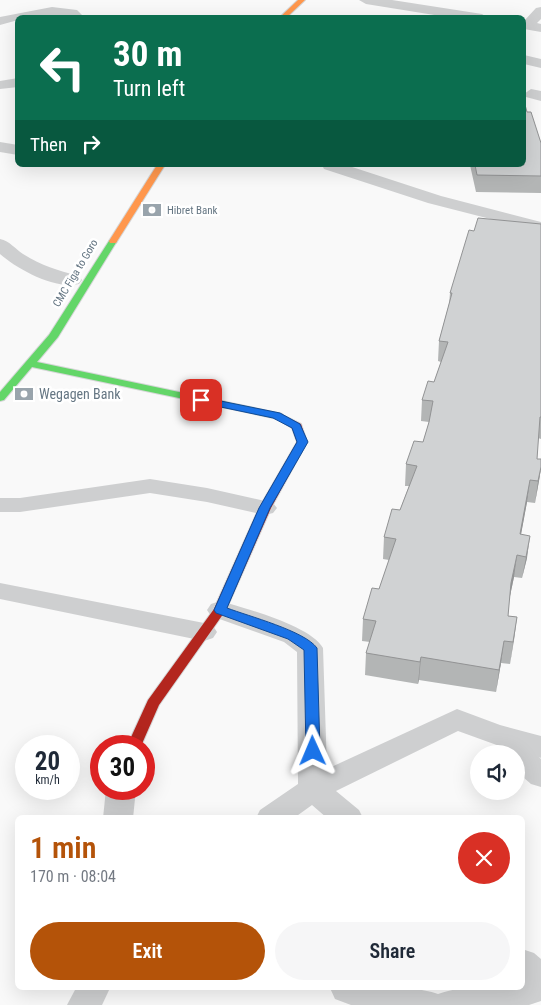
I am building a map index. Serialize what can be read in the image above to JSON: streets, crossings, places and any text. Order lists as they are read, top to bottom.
{
  "places": {
    "bank": ["Hibret Bank", "Wegagen Bank"]
  },
  "page": {
    "turn": ["30 m", "Turn left"],
    "then": "Then",
    "speed": "20 km/h",
    "limit": "30",
    "heading": ["1 min", "170 m · 08:04"],
    "buttons": ["Exit", "Share"]
  }
}
